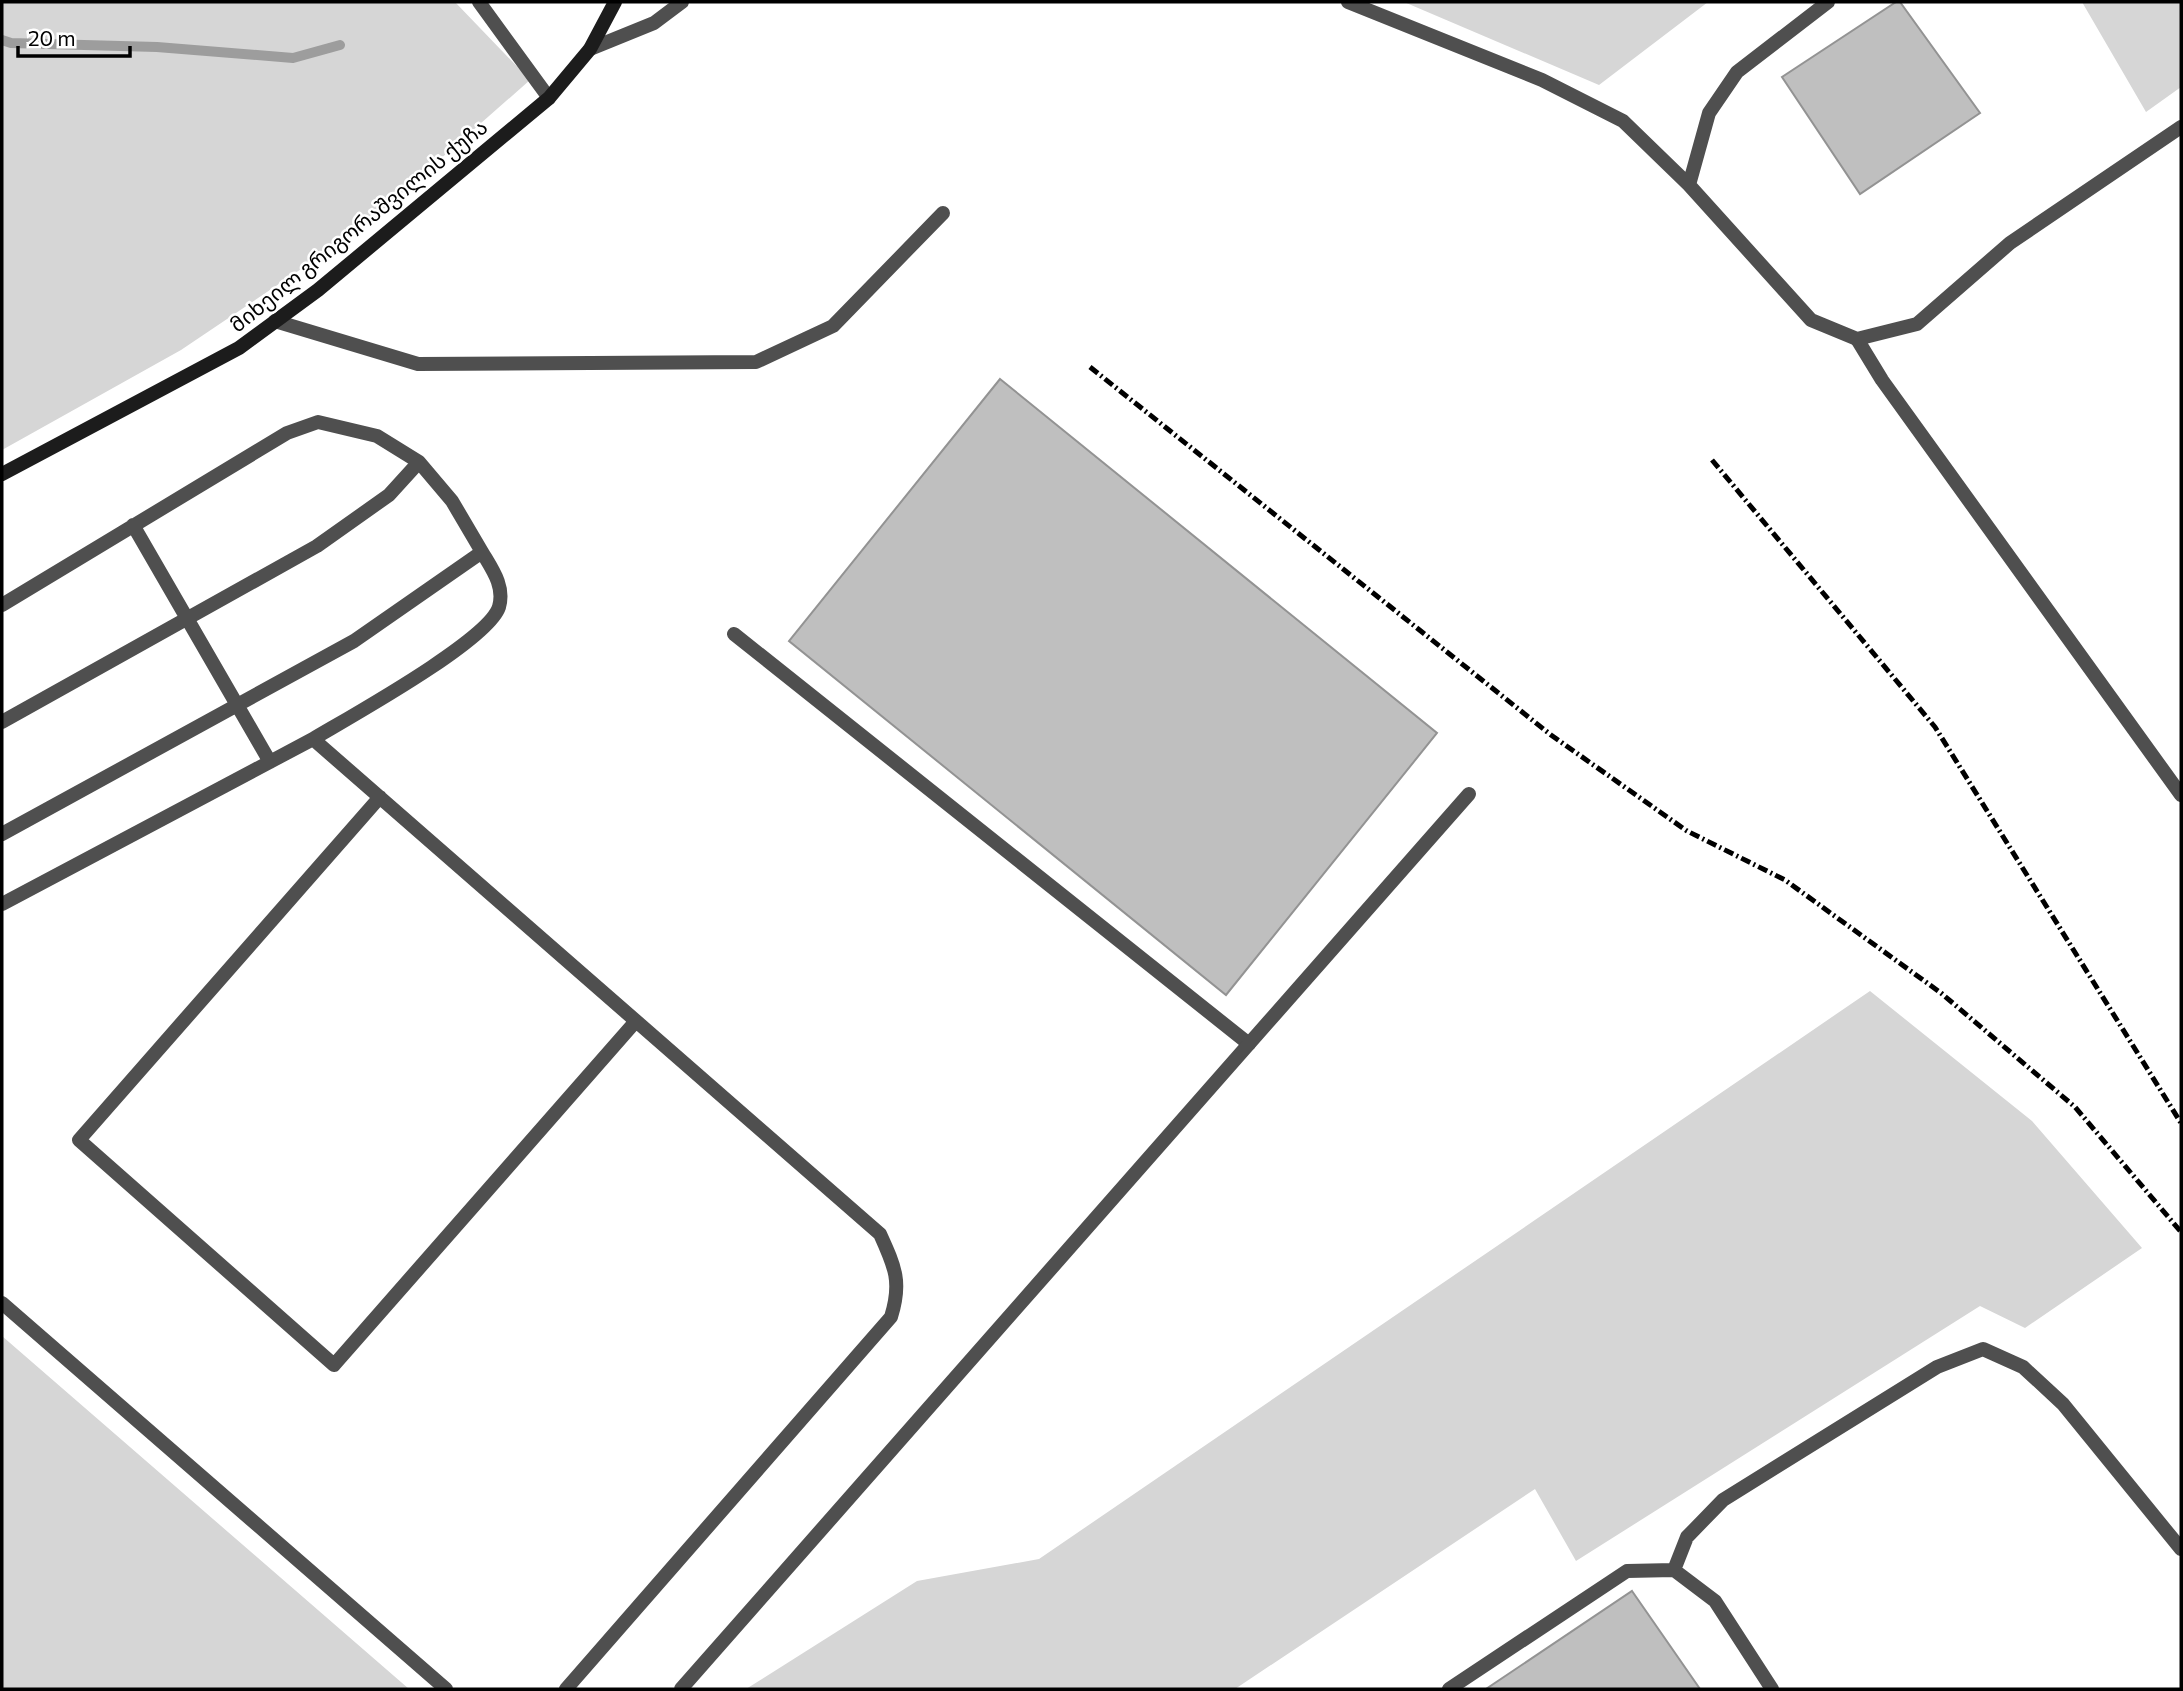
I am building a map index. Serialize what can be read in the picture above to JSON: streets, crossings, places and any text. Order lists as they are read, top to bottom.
{
  "streets": {
    "street": ["მიხეილ გრიგორაშვილის ქუჩა"]
  },
  "scale_bar": "20 m"
}
